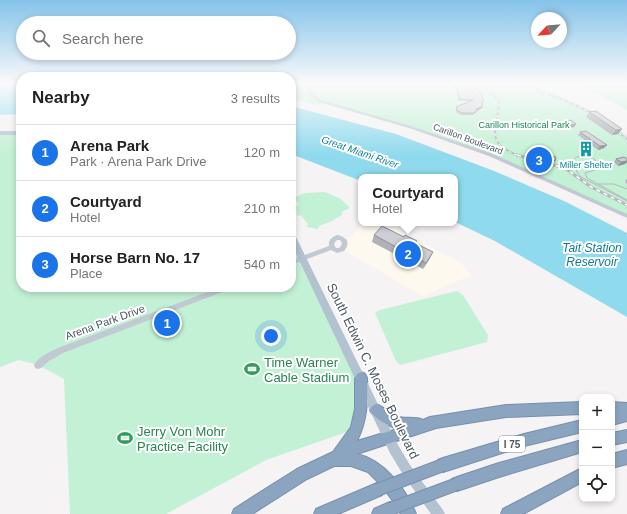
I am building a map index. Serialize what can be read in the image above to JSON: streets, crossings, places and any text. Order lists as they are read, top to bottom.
{
  "streets": {
    "highway": ["I 75"],
    "main road": ["South Edwin C. Moses Boulevard"],
    "street": ["Carillon Boulevard", "Arena Park Drive"]
  },
  "water": ["Great Miami River", "Tait Station Reservoir"],
  "parks": ["Carillon Historical Park"],
  "places": {
    "building": ["Miller Shelter"],
    "sports": ["Time Warner Cable Stadium", "Jerry Von Mohr Practice Facility"]
  },
  "north": "bottom left",
  "page": {
    "search": "Search here",
    "heading": ["Nearby", "3 results"],
    "list": [
      {
        "mark": "1",
        "name": "Arena Park",
        "note": "Park · Arena Park Drive",
        "value": "120 m"
      },
      {
        "mark": "2",
        "name": "Courtyard",
        "note": "Hotel",
        "value": "210 m"
      },
      {
        "mark": "3",
        "name": "Horse Barn No. 17",
        "note": "Place",
        "value": "540 m"
      }
    ],
    "pins": ["3", "2", "1"],
    "popup": ["Courtyard", "Hotel"],
    "map_buttons": ["+", "−"]
  }
}
